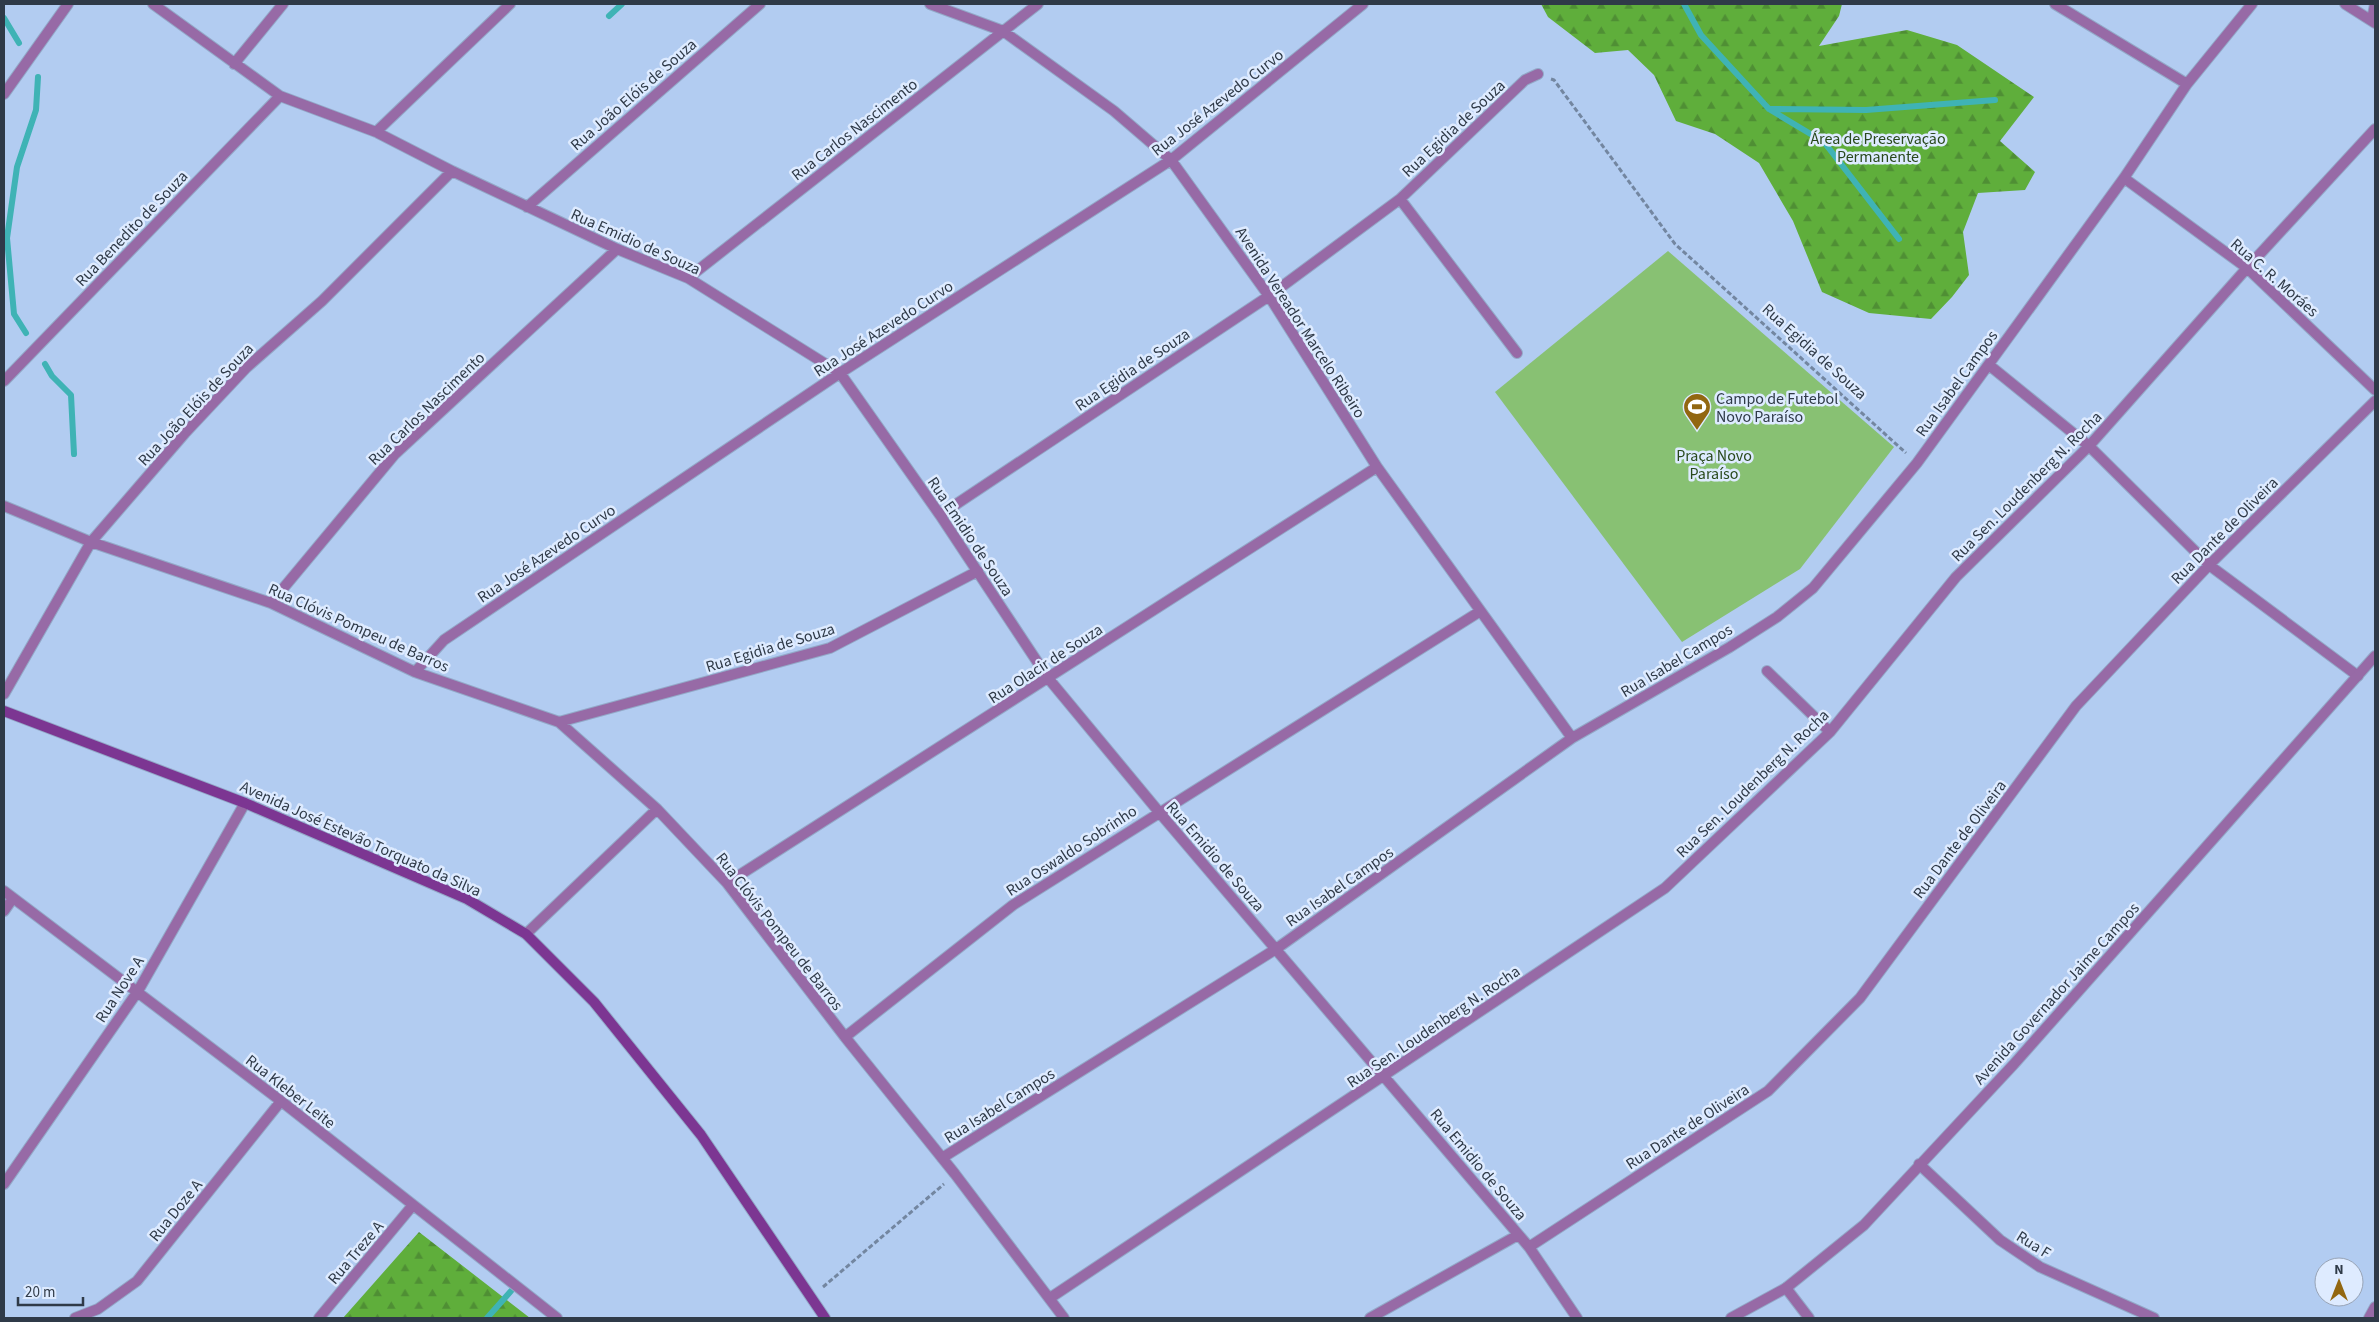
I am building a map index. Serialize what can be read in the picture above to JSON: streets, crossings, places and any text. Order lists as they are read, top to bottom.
{
  "streets": {
    "main road": ["Avenida José Estevão Torquato da Silva"],
    "street": [
      "Rua João Elóis de Souza",
      "Rua José Azevedo Curvo",
      "Rua Egidia de Souza",
      "Rua Carlos Nascimento",
      "Rua Benedito de Souza",
      "Rua Emidio de Souza",
      "Rua C. R. Moráes",
      "Avenida Vereador Marcelo Ribeiro",
      "Rua Isabel Campos",
      "Rua Sen. Loudenberg N. Rocha",
      "Rua Dante de Oliveira",
      "Rua Clóvis Pompeu de Barros",
      "Rua Olacir de Souza",
      "Rua Oswaldo Sobrinho",
      "Rua Nove A",
      "Avenida Governador Jaime Campos",
      "Rua Kleber Leite",
      "Rua Doze A",
      "Rua F",
      "Rua Treze A"
    ]
  },
  "crossings": [
    ["Rua João Elóis de Souza", "Rua Emidio de Souza"],
    ["Rua João Elóis de Souza", "Rua Clóvis Pompeu de Barros"],
    ["Rua José Azevedo Curvo", "Rua Emidio de Souza"],
    ["Rua José Azevedo Curvo", "Avenida Vereador Marcelo Ribeiro"],
    ["Rua José Azevedo Curvo", "Rua Clóvis Pompeu de Barros"],
    ["Rua Egidia de Souza", "Rua Emidio de Souza"],
    ["Rua Egidia de Souza", "Avenida Vereador Marcelo Ribeiro"],
    ["Rua Egidia de Souza", "Rua Isabel Campos"],
    ["Rua Egidia de Souza", "Rua Clóvis Pompeu de Barros"],
    ["Rua Carlos Nascimento", "Rua Emidio de Souza"],
    ["Rua Carlos Nascimento", "Avenida Vereador Marcelo Ribeiro"],
    ["Rua Carlos Nascimento", "Rua Clóvis Pompeu de Barros"],
    ["Rua Benedito de Souza", "Rua Emidio de Souza"],
    ["Rua Emidio de Souza", "Rua Isabel Campos"],
    ["Rua Emidio de Souza", "Rua Sen. Loudenberg N. Rocha"],
    ["Rua Emidio de Souza", "Rua Dante de Oliveira"],
    ["Rua Emidio de Souza", "Rua Olacir de Souza"],
    ["Rua Emidio de Souza", "Rua Oswaldo Sobrinho"],
    ["Rua C. R. Moráes", "Rua Isabel Campos"],
    ["Rua C. R. Moráes", "Rua Sen. Loudenberg N. Rocha"],
    ["Avenida Vereador Marcelo Ribeiro", "Rua Isabel Campos"],
    ["Avenida Vereador Marcelo Ribeiro", "Rua Olacir de Souza"],
    ["Avenida Vereador Marcelo Ribeiro", "Rua Oswaldo Sobrinho"],
    ["Rua Isabel Campos", "Rua Clóvis Pompeu de Barros"],
    ["Rua Sen. Loudenberg N. Rocha", "Rua Clóvis Pompeu de Barros"],
    ["Rua Clóvis Pompeu de Barros", "Rua Olacir de Souza"],
    ["Rua Clóvis Pompeu de Barros", "Rua Oswaldo Sobrinho"],
    ["Avenida José Estevão Torquato da Silva", "Rua Nove A"],
    ["Rua Nove A", "Rua Kleber Leite"],
    ["Avenida Governador Jaime Campos", "Rua F"],
    ["Rua Kleber Leite", "Rua Doze A"],
    ["Rua Kleber Leite", "Rua Treze A"]
  ],
  "parks": ["Área de Preservação Permanente", "Praça Novo Paraíso"],
  "places": {
    "sports": ["Campo de Futebol Novo Paraíso"]
  },
  "scale_bar": "20 m",
  "north": "top"
}
